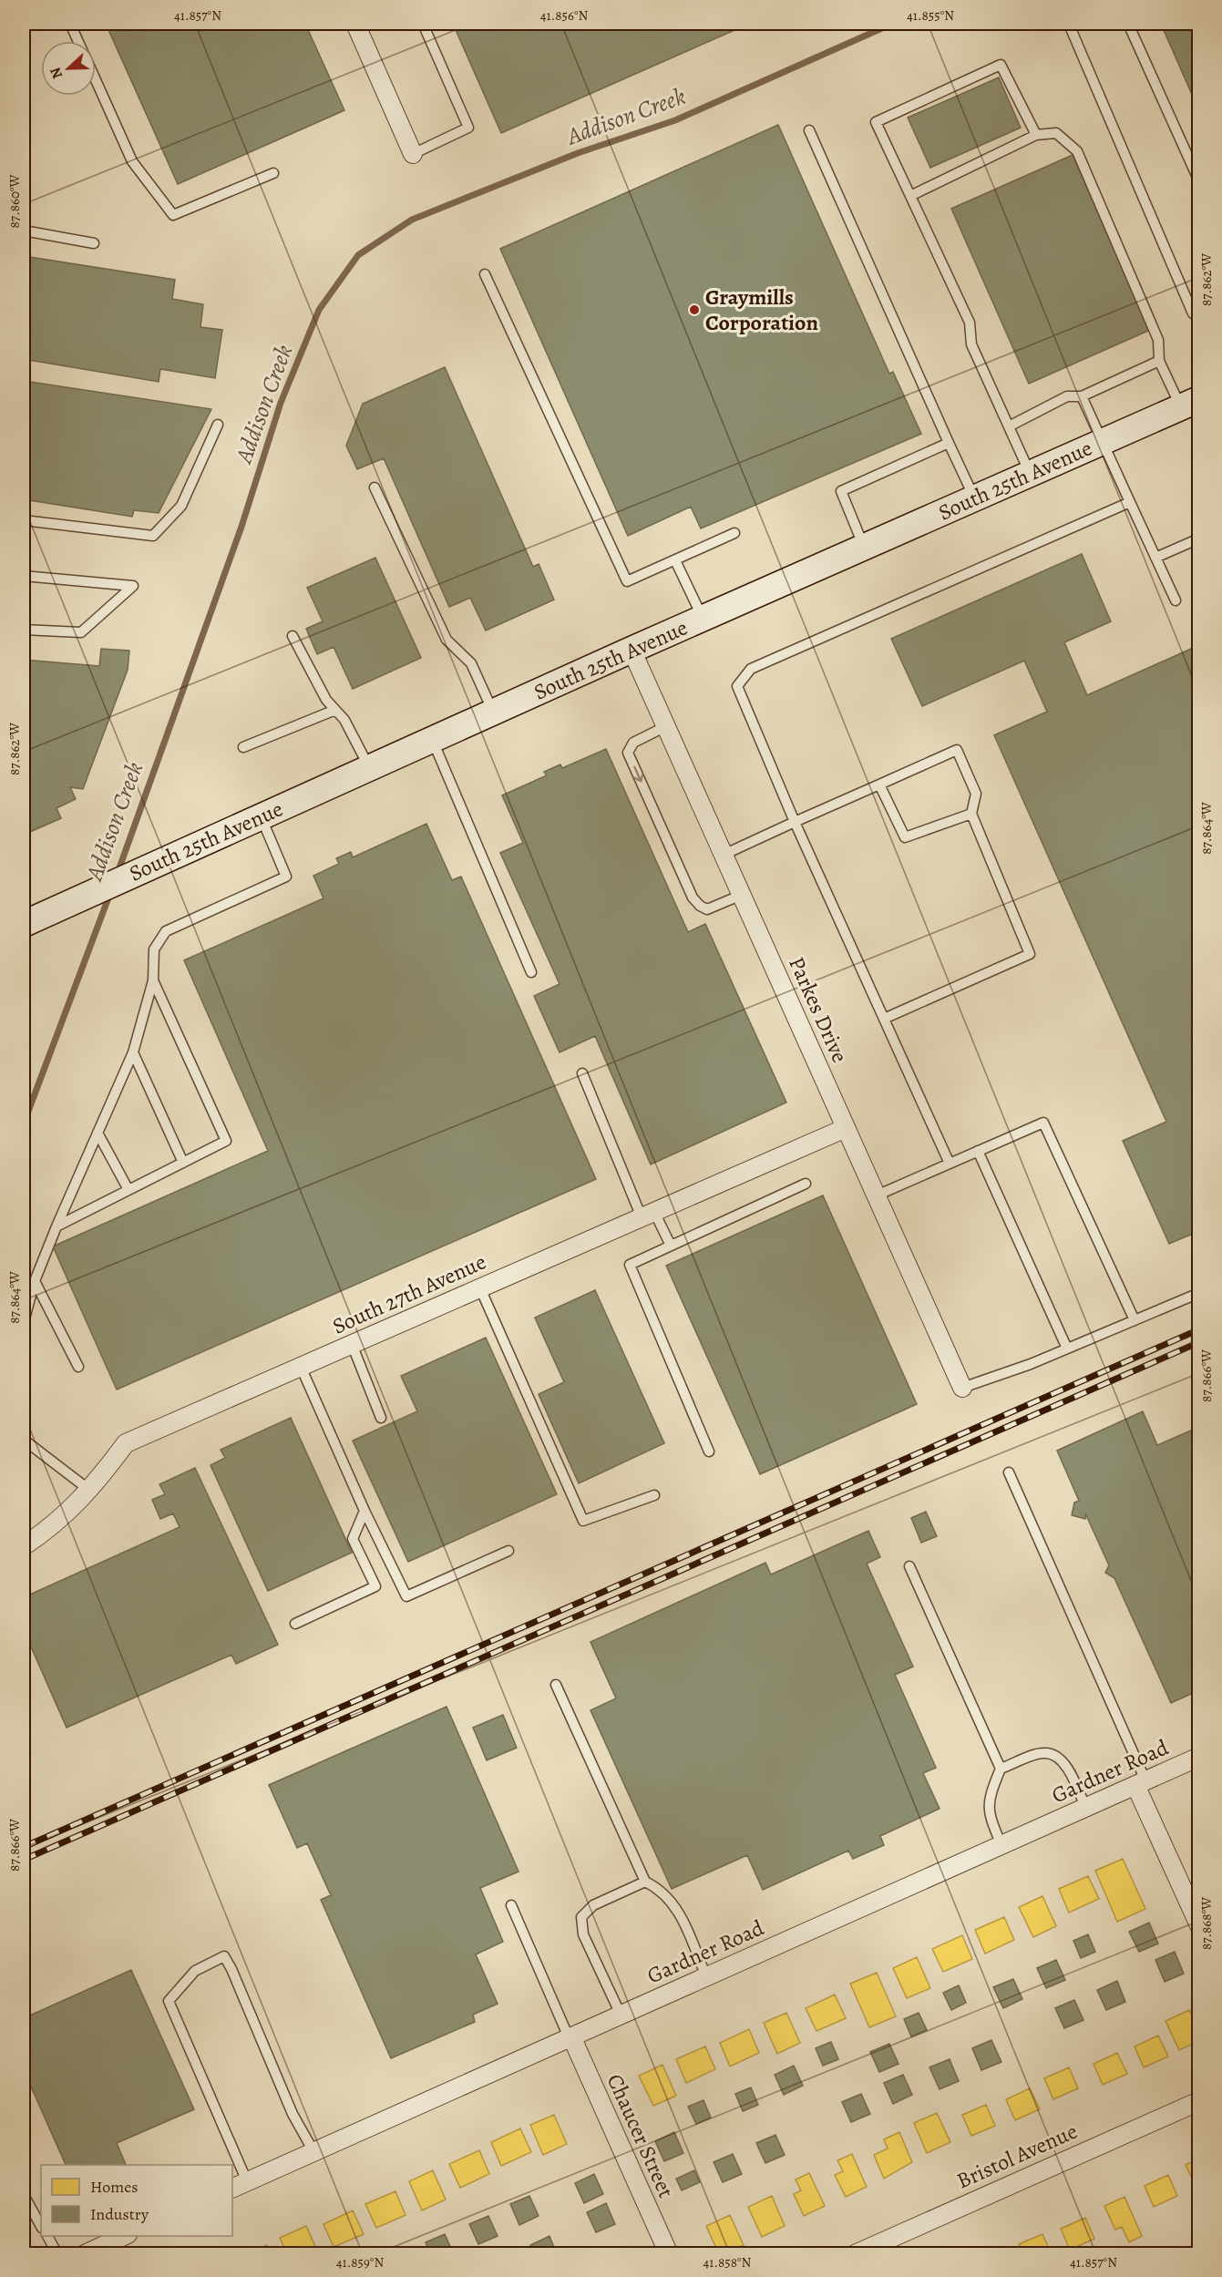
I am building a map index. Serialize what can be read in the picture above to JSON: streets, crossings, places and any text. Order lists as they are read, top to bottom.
{
  "streets": {
    "main road": ["South 25th Avenue"],
    "street": [
      "Parkes Drive",
      "South 27th Avenue",
      "Gardner Road",
      "Chaucer Street",
      "Bristol Avenue"
    ]
  },
  "crossings": [
    ["South 25th Avenue", "Parkes Drive"],
    ["Parkes Drive", "South 27th Avenue"],
    ["Gardner Road", "Chaucer Street"]
  ],
  "water": ["Addison Creek"],
  "places": ["Graymills Corporation"],
  "legend": ["Homes", "Industry"],
  "north": "left",
  "coordinates": [
    "41.857°N",
    "41.856°N",
    "41.855°N",
    "87.860°W",
    "87.862°W",
    "87.864°W",
    "87.866°W",
    "87.868°W",
    "41.859°N",
    "41.858°N"
  ]
}
